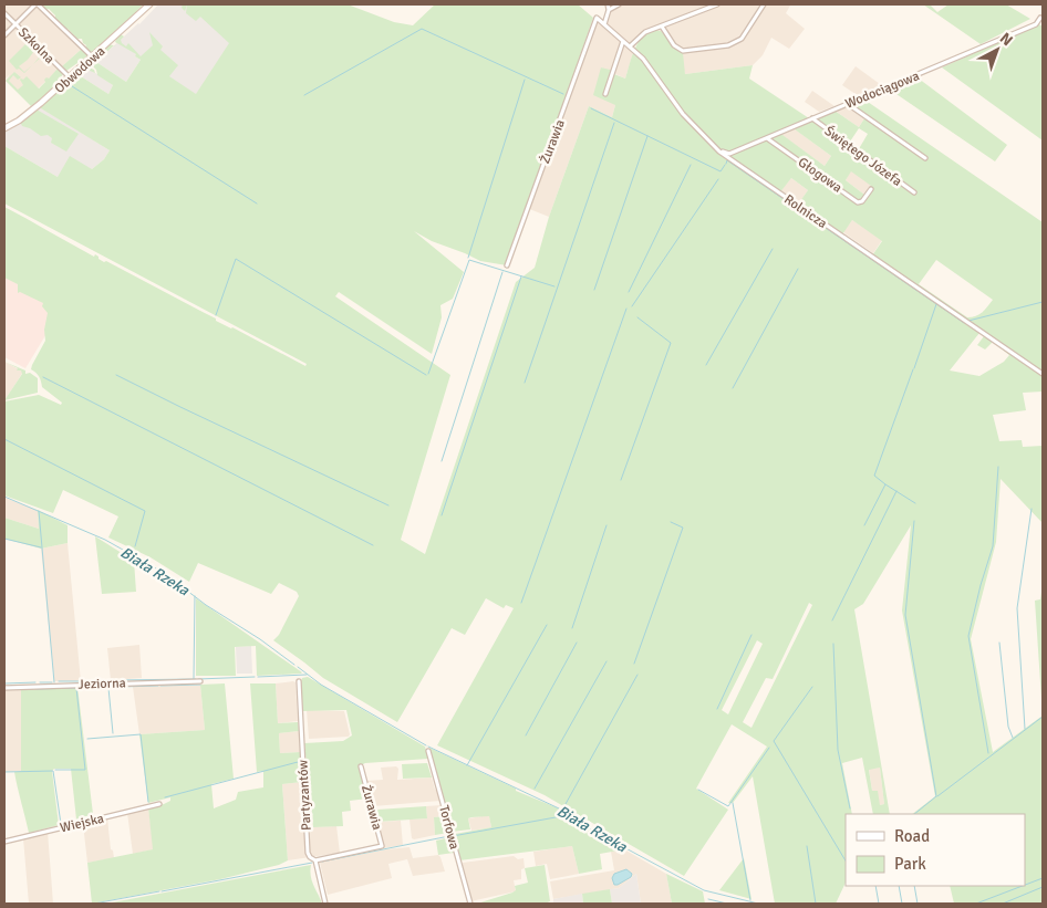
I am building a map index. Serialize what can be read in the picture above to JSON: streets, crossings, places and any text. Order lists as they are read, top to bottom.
{
  "streets": {
    "main road": ["Obwodowa"],
    "street": [
      "Szkolna",
      "Wodociągowa",
      "Żurawia",
      "Świętego Józefa",
      "Głogowa",
      "Rolnicza",
      "Jeziorna",
      "Partyzantów",
      "Wiejska",
      "Torfowa"
    ]
  },
  "crossings": [
    ["Szkolna", "Obwodowa"],
    ["Wodociągowa", "Świętego Józefa"],
    ["Wodociągowa", "Głogowa"],
    ["Wodociągowa", "Rolnicza"],
    ["Żurawia", "Rolnicza"],
    ["Żurawia", "Partyzantów"]
  ],
  "water": ["Biała Rzeka"],
  "legend": ["Road", "Park"],
  "north": "top right"
}
